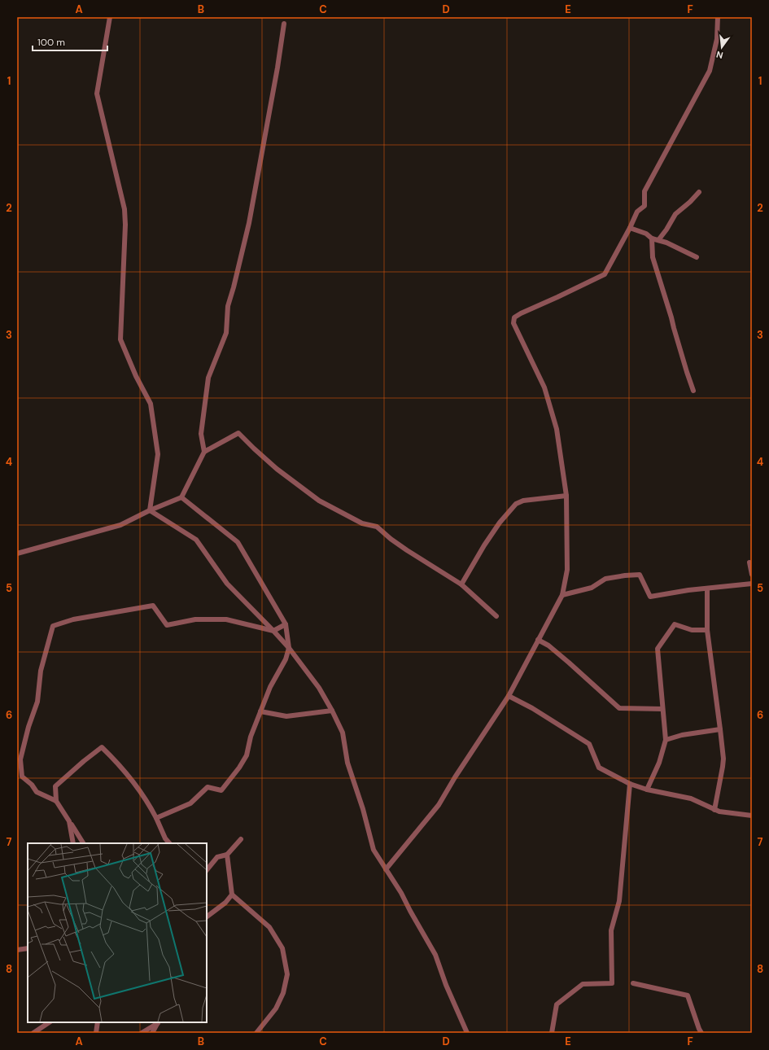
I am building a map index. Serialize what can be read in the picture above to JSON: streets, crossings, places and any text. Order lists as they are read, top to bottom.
{
  "scale_bar": "100 m",
  "north": "bottom",
  "grid": {
    "columns": [
      "A",
      "B",
      "C",
      "D",
      "E",
      "F"
    ],
    "rows": [
      "1",
      "2",
      "3",
      "4",
      "5",
      "6",
      "7",
      "8"
    ]
  }
}
